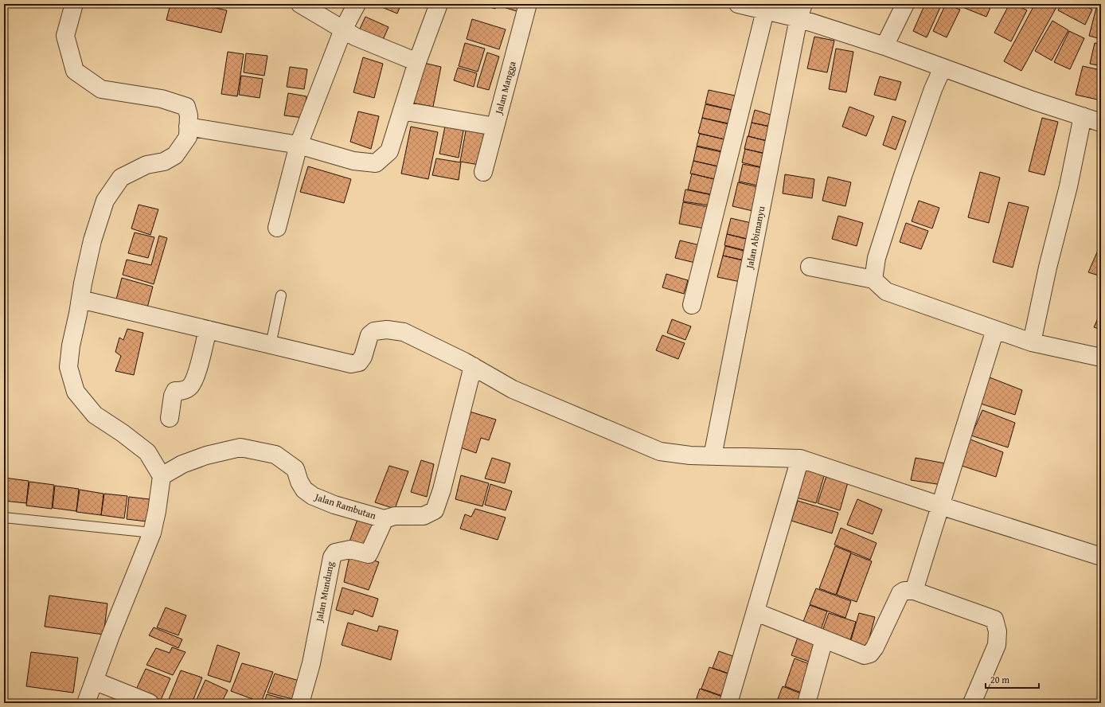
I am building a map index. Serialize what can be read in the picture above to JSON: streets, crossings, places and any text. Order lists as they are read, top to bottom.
{
  "streets": {
    "street": [
      "Jalan Mangga",
      "Jalan Abimanyu",
      "Jalan Rambutan",
      "Jalan Mundung"
    ]
  },
  "crossings": [
    ["Jalan Rambutan", "Jalan Mundung"]
  ],
  "scale_bar": "20 m"
}
